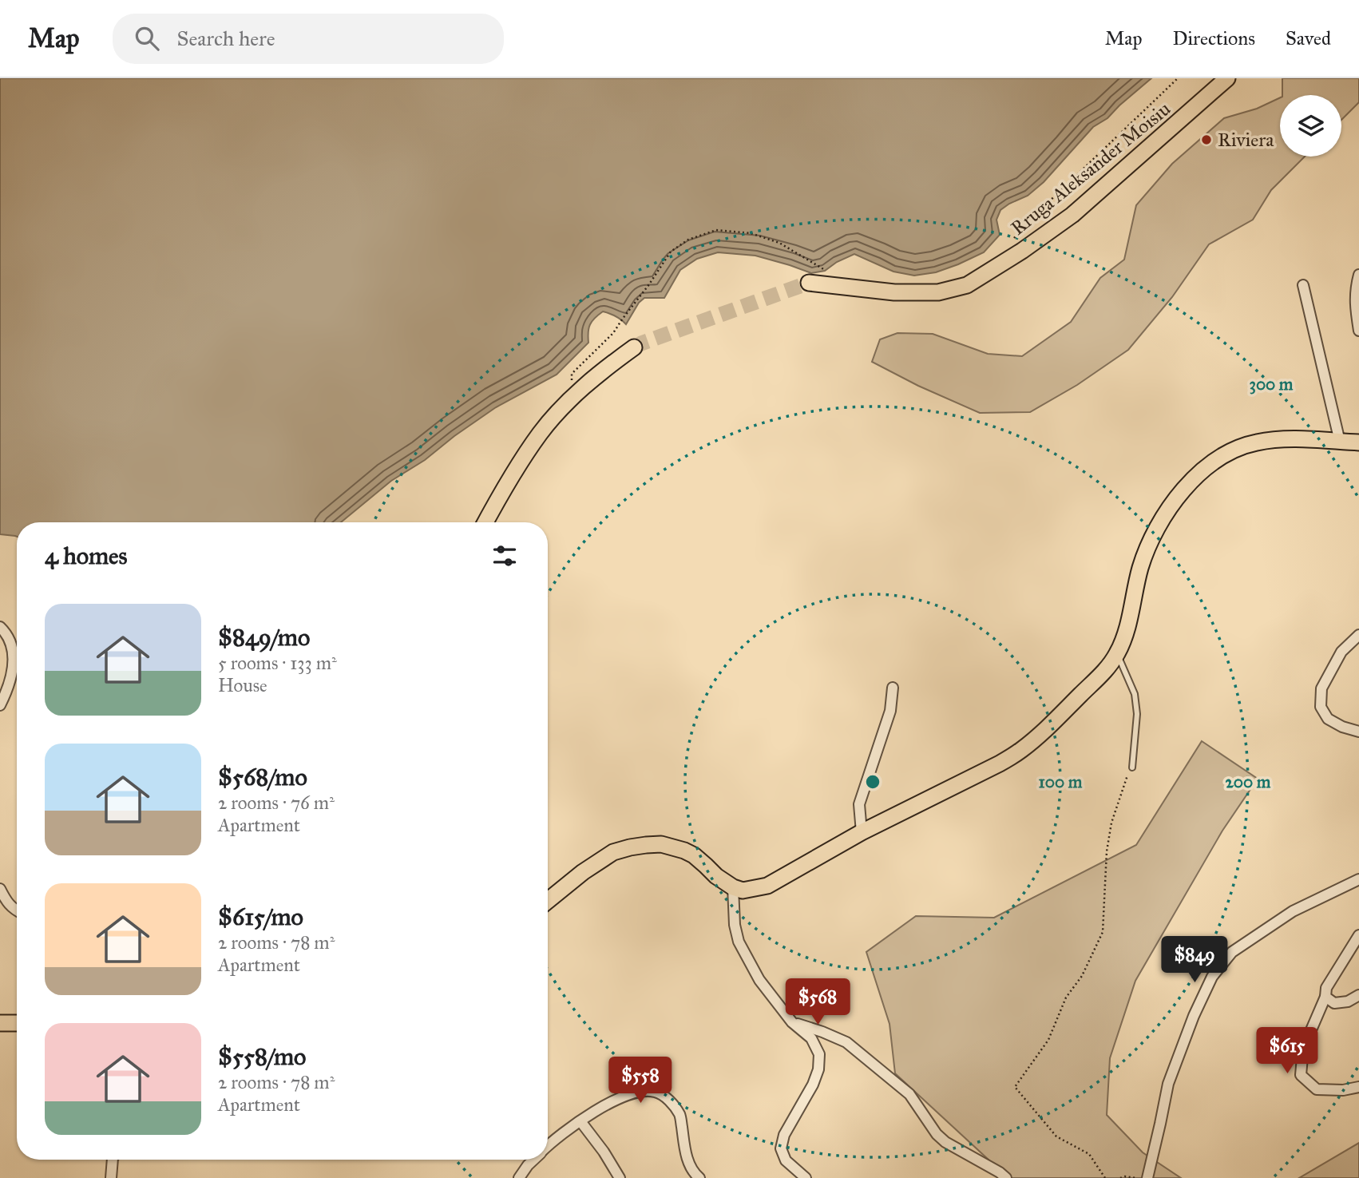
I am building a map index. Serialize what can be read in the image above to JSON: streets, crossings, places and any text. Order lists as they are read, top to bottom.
{
  "streets": {
    "main road": ["Rruga Aleksander Moisiu"]
  },
  "places": ["Riviera"],
  "page": {
    "header": "Map",
    "search": "Search here",
    "nav": ["Map", "Directions", "Saved"],
    "heading": "4 homes",
    "list": [
      {
        "name": "$849/mo",
        "note": "5 rooms · 133 m² · House"
      },
      {
        "name": "$568/mo",
        "note": "2 rooms · 76 m² · Apartment"
      },
      {
        "name": "$615/mo",
        "note": "2 rooms · 78 m² · Apartment"
      },
      {
        "name": "$558/mo",
        "note": "2 rooms · 78 m² · Apartment"
      }
    ],
    "price": [
      "$849",
      "$568",
      "$615",
      "$558"
    ]
  },
  "rings": ["300 m", "100 m", "200 m"]
}
